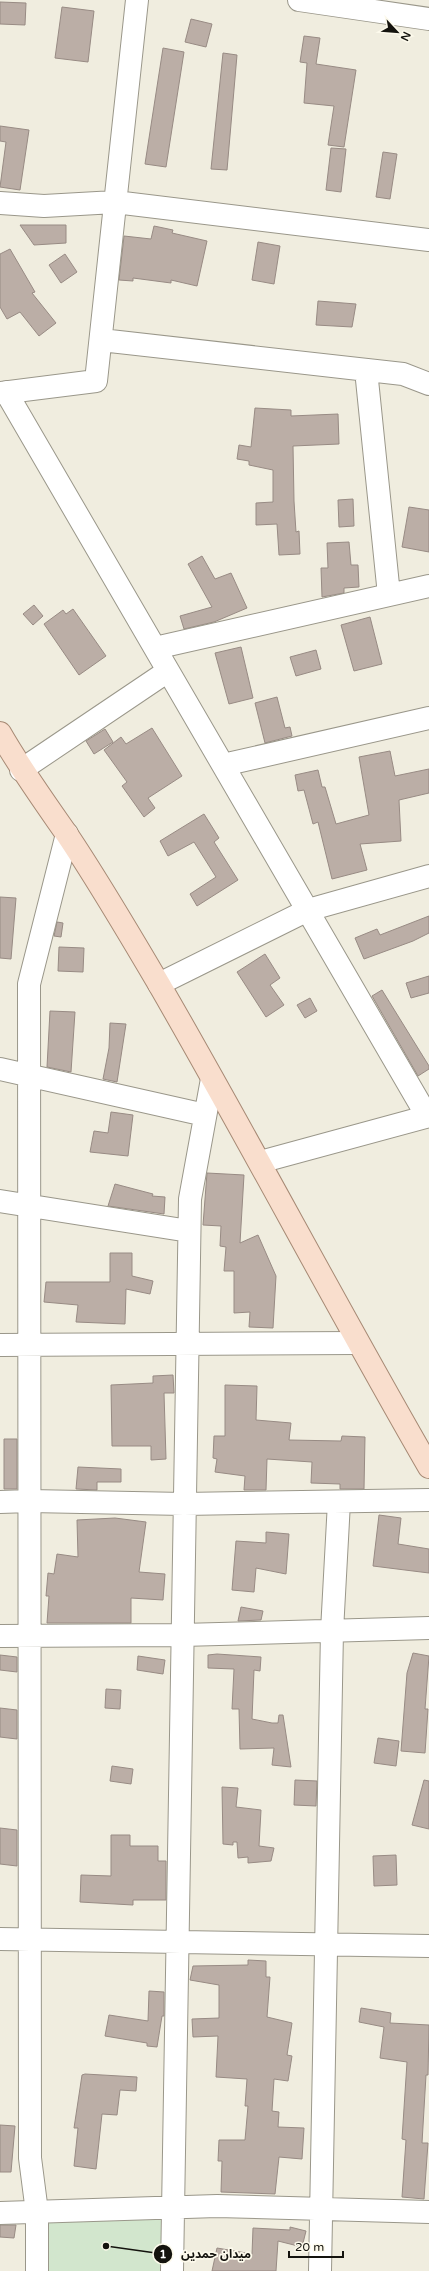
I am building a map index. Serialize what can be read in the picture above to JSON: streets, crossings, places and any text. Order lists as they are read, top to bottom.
{
  "places": ["ميدان حمدين"],
  "scale_bar": "20 m",
  "north": "bottom right"
}
